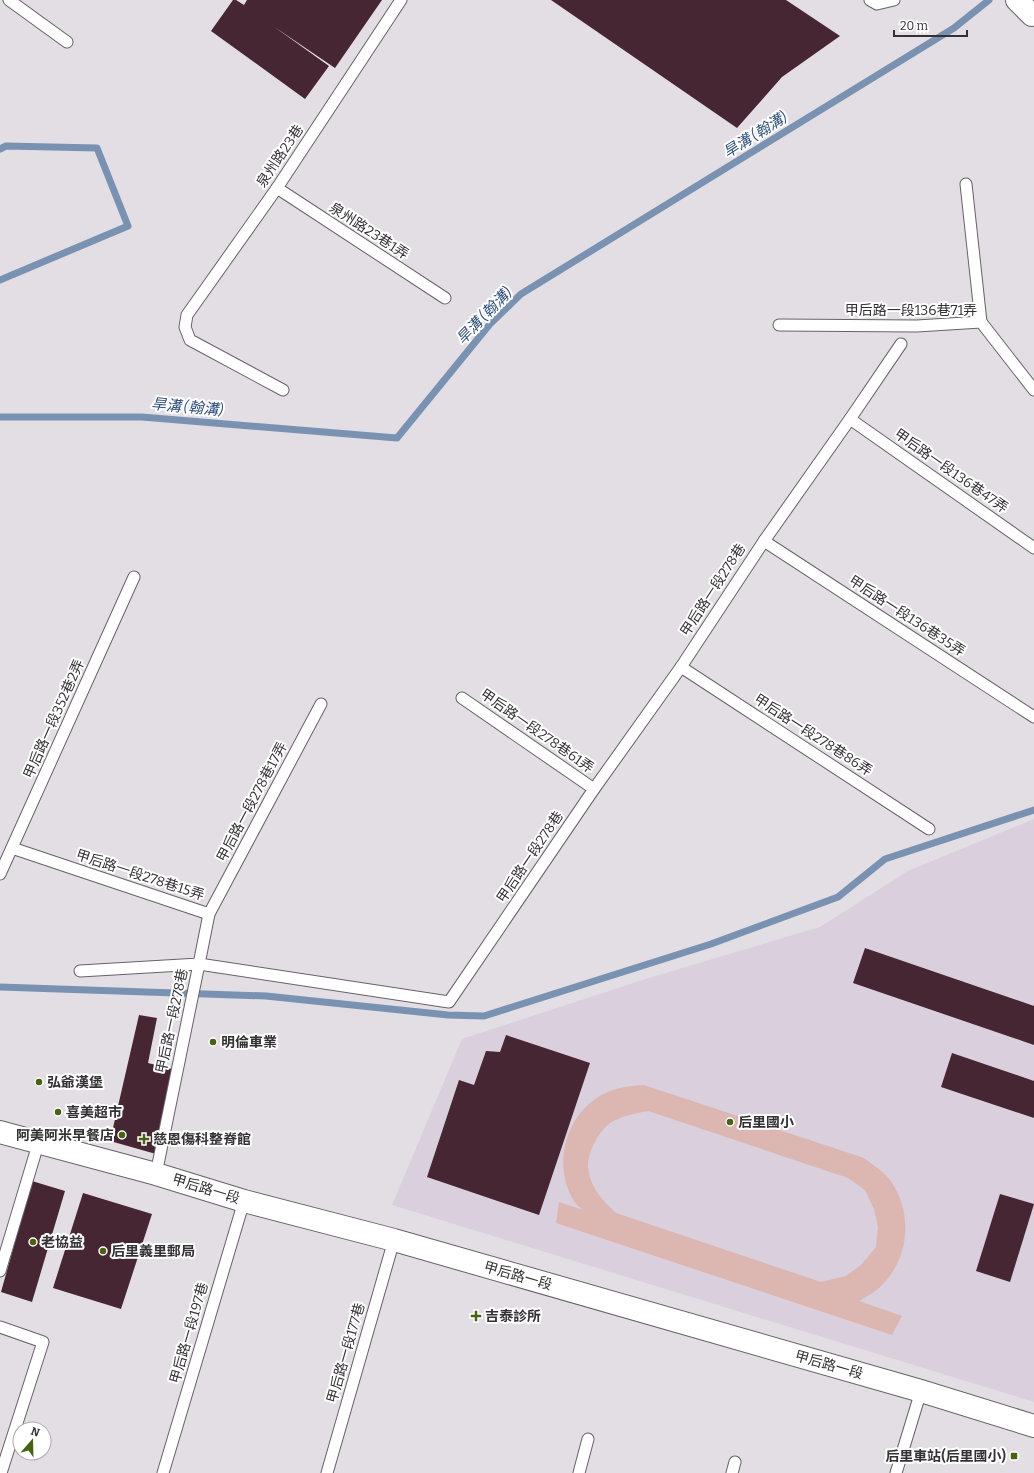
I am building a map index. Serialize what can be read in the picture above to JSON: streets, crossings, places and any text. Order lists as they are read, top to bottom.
{
  "streets": {
    "main road": ["甲后路一段"],
    "lane": [
      "泉州路23巷",
      "泉州路23巷1弄",
      "甲后路一段136巷71弄",
      "甲后路一段136巷47弄",
      "甲后路一段278巷",
      "甲后路一段136巷35弄",
      "甲后路一段352巷2弄",
      "甲后路一段278巷61弄",
      "甲后路一段278巷86弄",
      "甲后路一段278巷17弄",
      "甲后路一段278巷15弄",
      "甲后路一段197巷",
      "甲后路一段177巷"
    ]
  },
  "crossings": [
    ["泉州路23巷", "泉州路23巷1弄"],
    ["甲后路一段136巷47弄", "甲后路一段278巷"],
    ["甲后路一段278巷", "甲后路一段136巷35弄"],
    ["甲后路一段278巷", "甲后路一段278巷61弄"],
    ["甲后路一段278巷", "甲后路一段278巷86弄"],
    ["甲后路一段278巷", "甲后路一段278巷15弄"],
    ["甲后路一段278巷", "甲后路一段"],
    ["甲后路一段352巷2弄", "甲后路一段278巷15弄"],
    ["甲后路一段278巷17弄", "甲后路一段278巷15弄"],
    ["甲后路一段", "甲后路一段197巷"],
    ["甲后路一段", "甲后路一段177巷"]
  ],
  "water": ["旱溝 (翰溝)"],
  "places": {
    "other": [
      "明倫車業",
      "弘爺漢堡",
      "喜美超市",
      "后里國小",
      "阿美阿米早餐店",
      "老協益",
      "后里義里郵局"
    ],
    "health": ["慈恩傷科整脊館", "吉泰診所"],
    "transit": ["后里車站(后里國小)"]
  },
  "scale_bar": "20 m",
  "north": "top"
}
